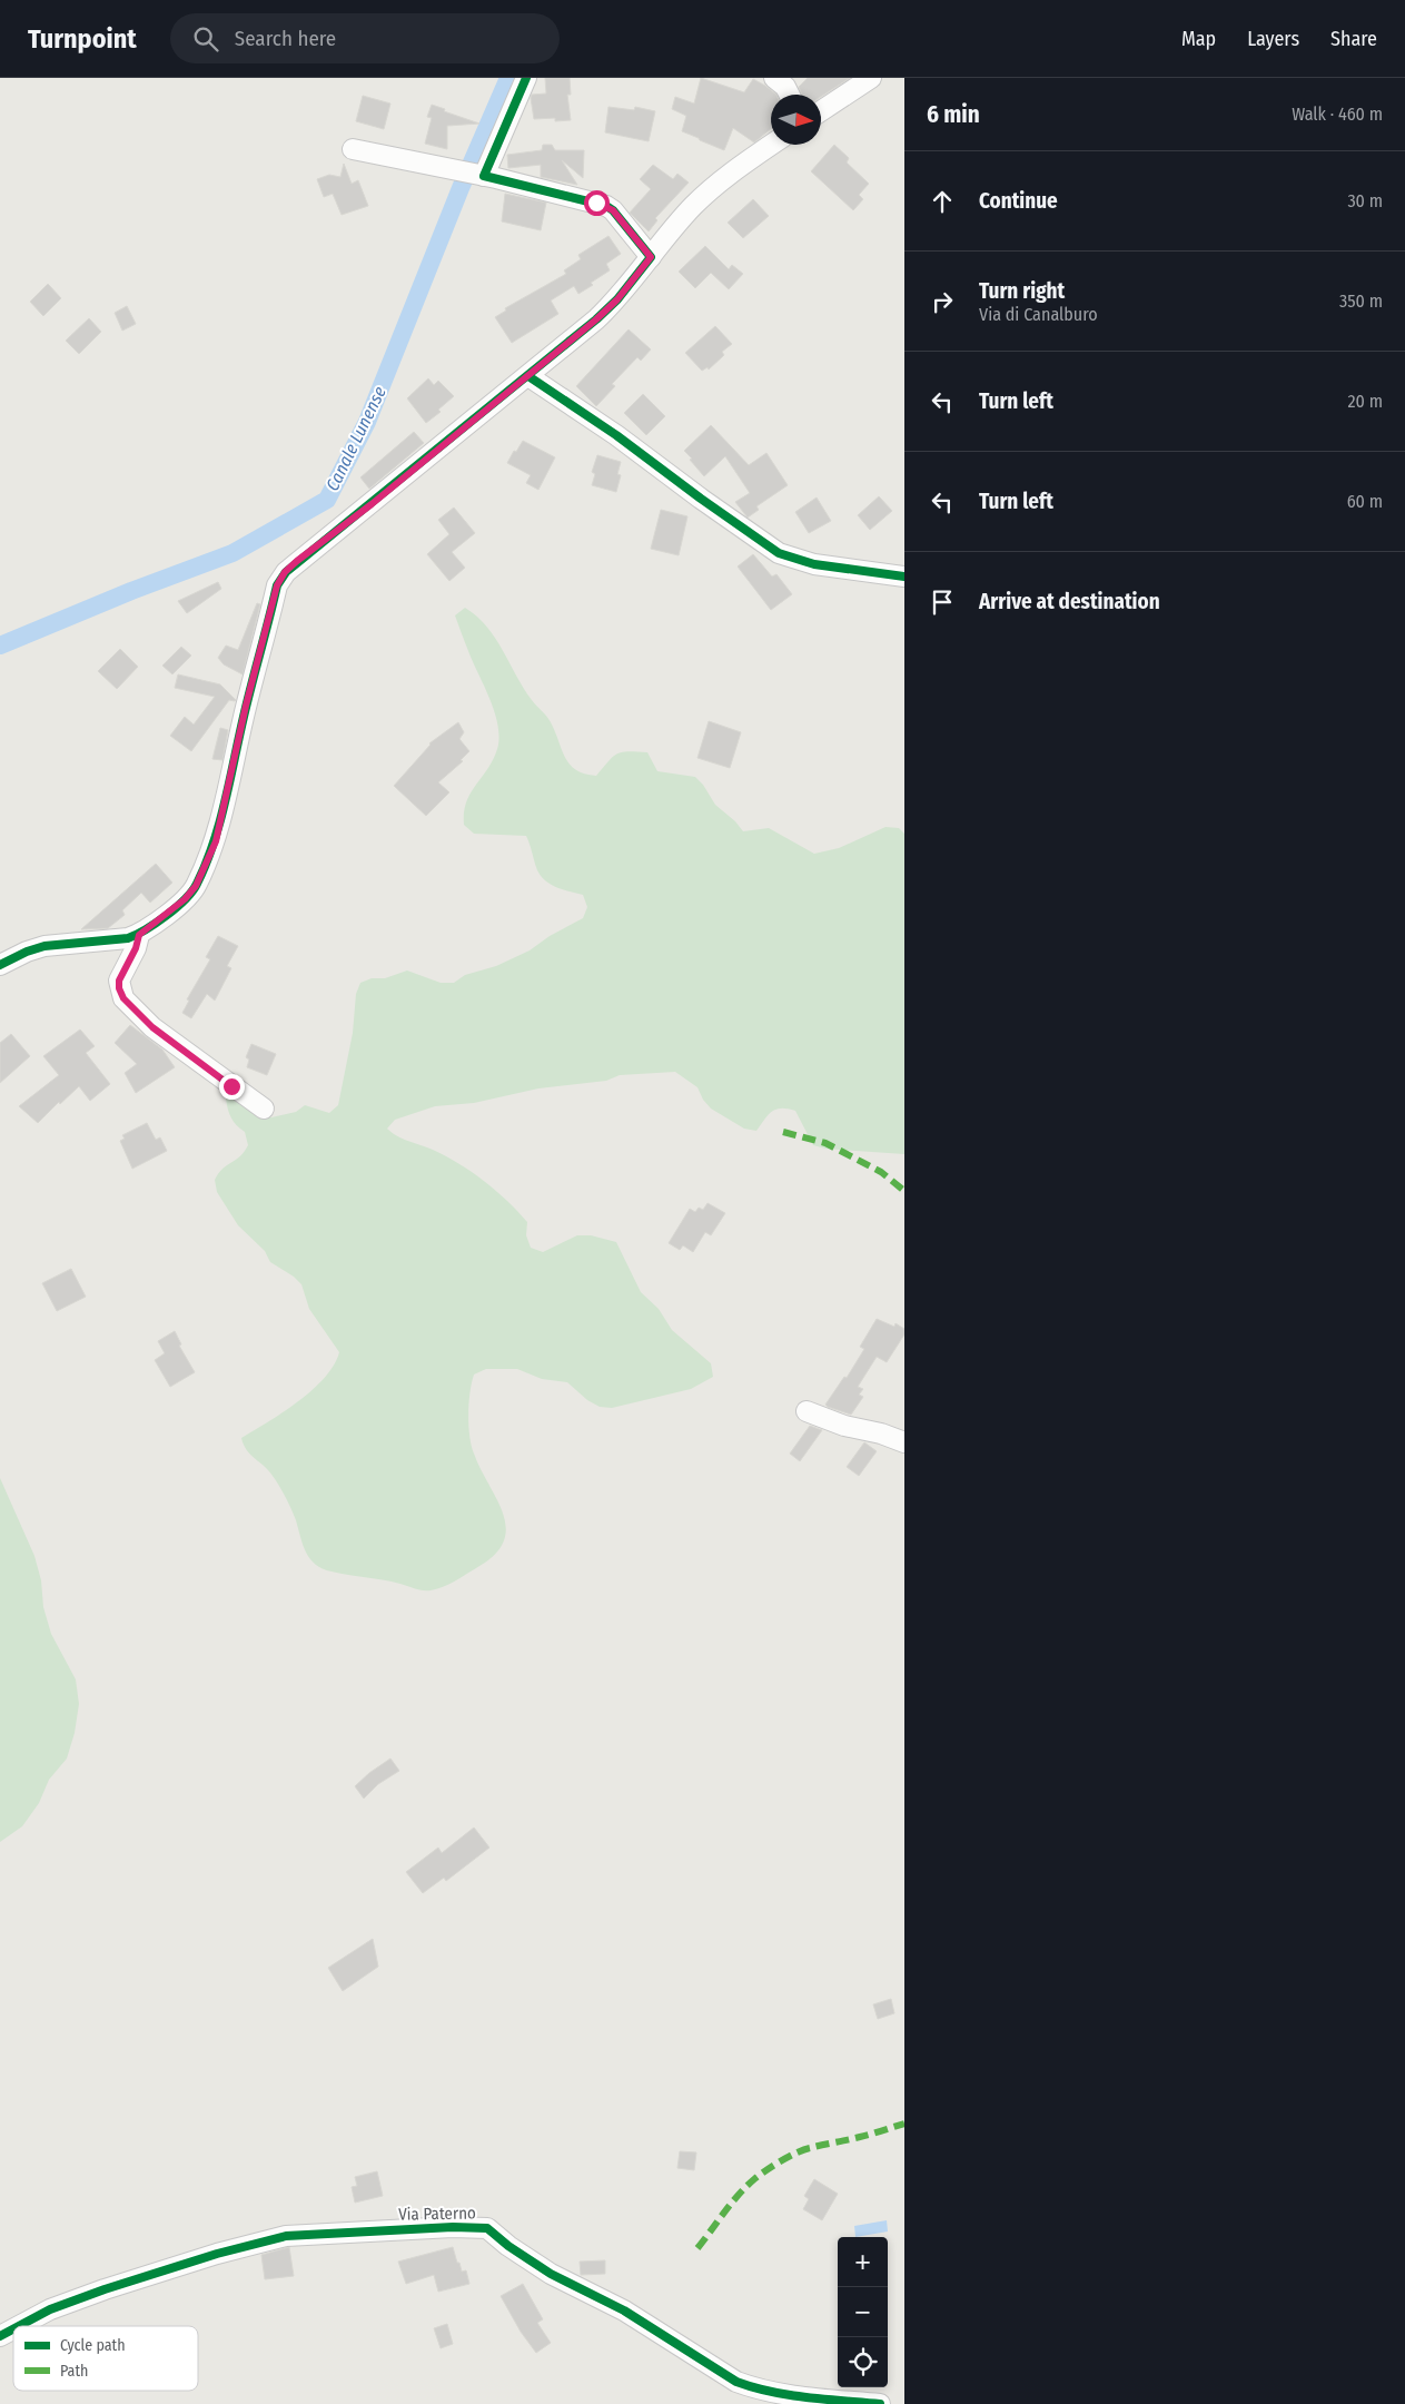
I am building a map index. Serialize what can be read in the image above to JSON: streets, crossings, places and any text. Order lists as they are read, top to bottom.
{
  "streets": {
    "street": ["Via Paterno"]
  },
  "water": ["Canale Lunense"],
  "legend": ["Cycle path", "Path"],
  "north": "right",
  "page": {
    "header": "Turnpoint",
    "search": "Search here",
    "nav": ["Map", "Layers", "Share"],
    "heading": ["6 min", "Walk · 460 m"],
    "list": [
      ["Continue", "30 m"],
      ["Turn right", "Via di Canalburo", "350 m"],
      ["Turn left", "20 m"],
      ["Turn left", "60 m"],
      "Arrive at destination"
    ],
    "map_buttons": ["+", "−"]
  }
}
